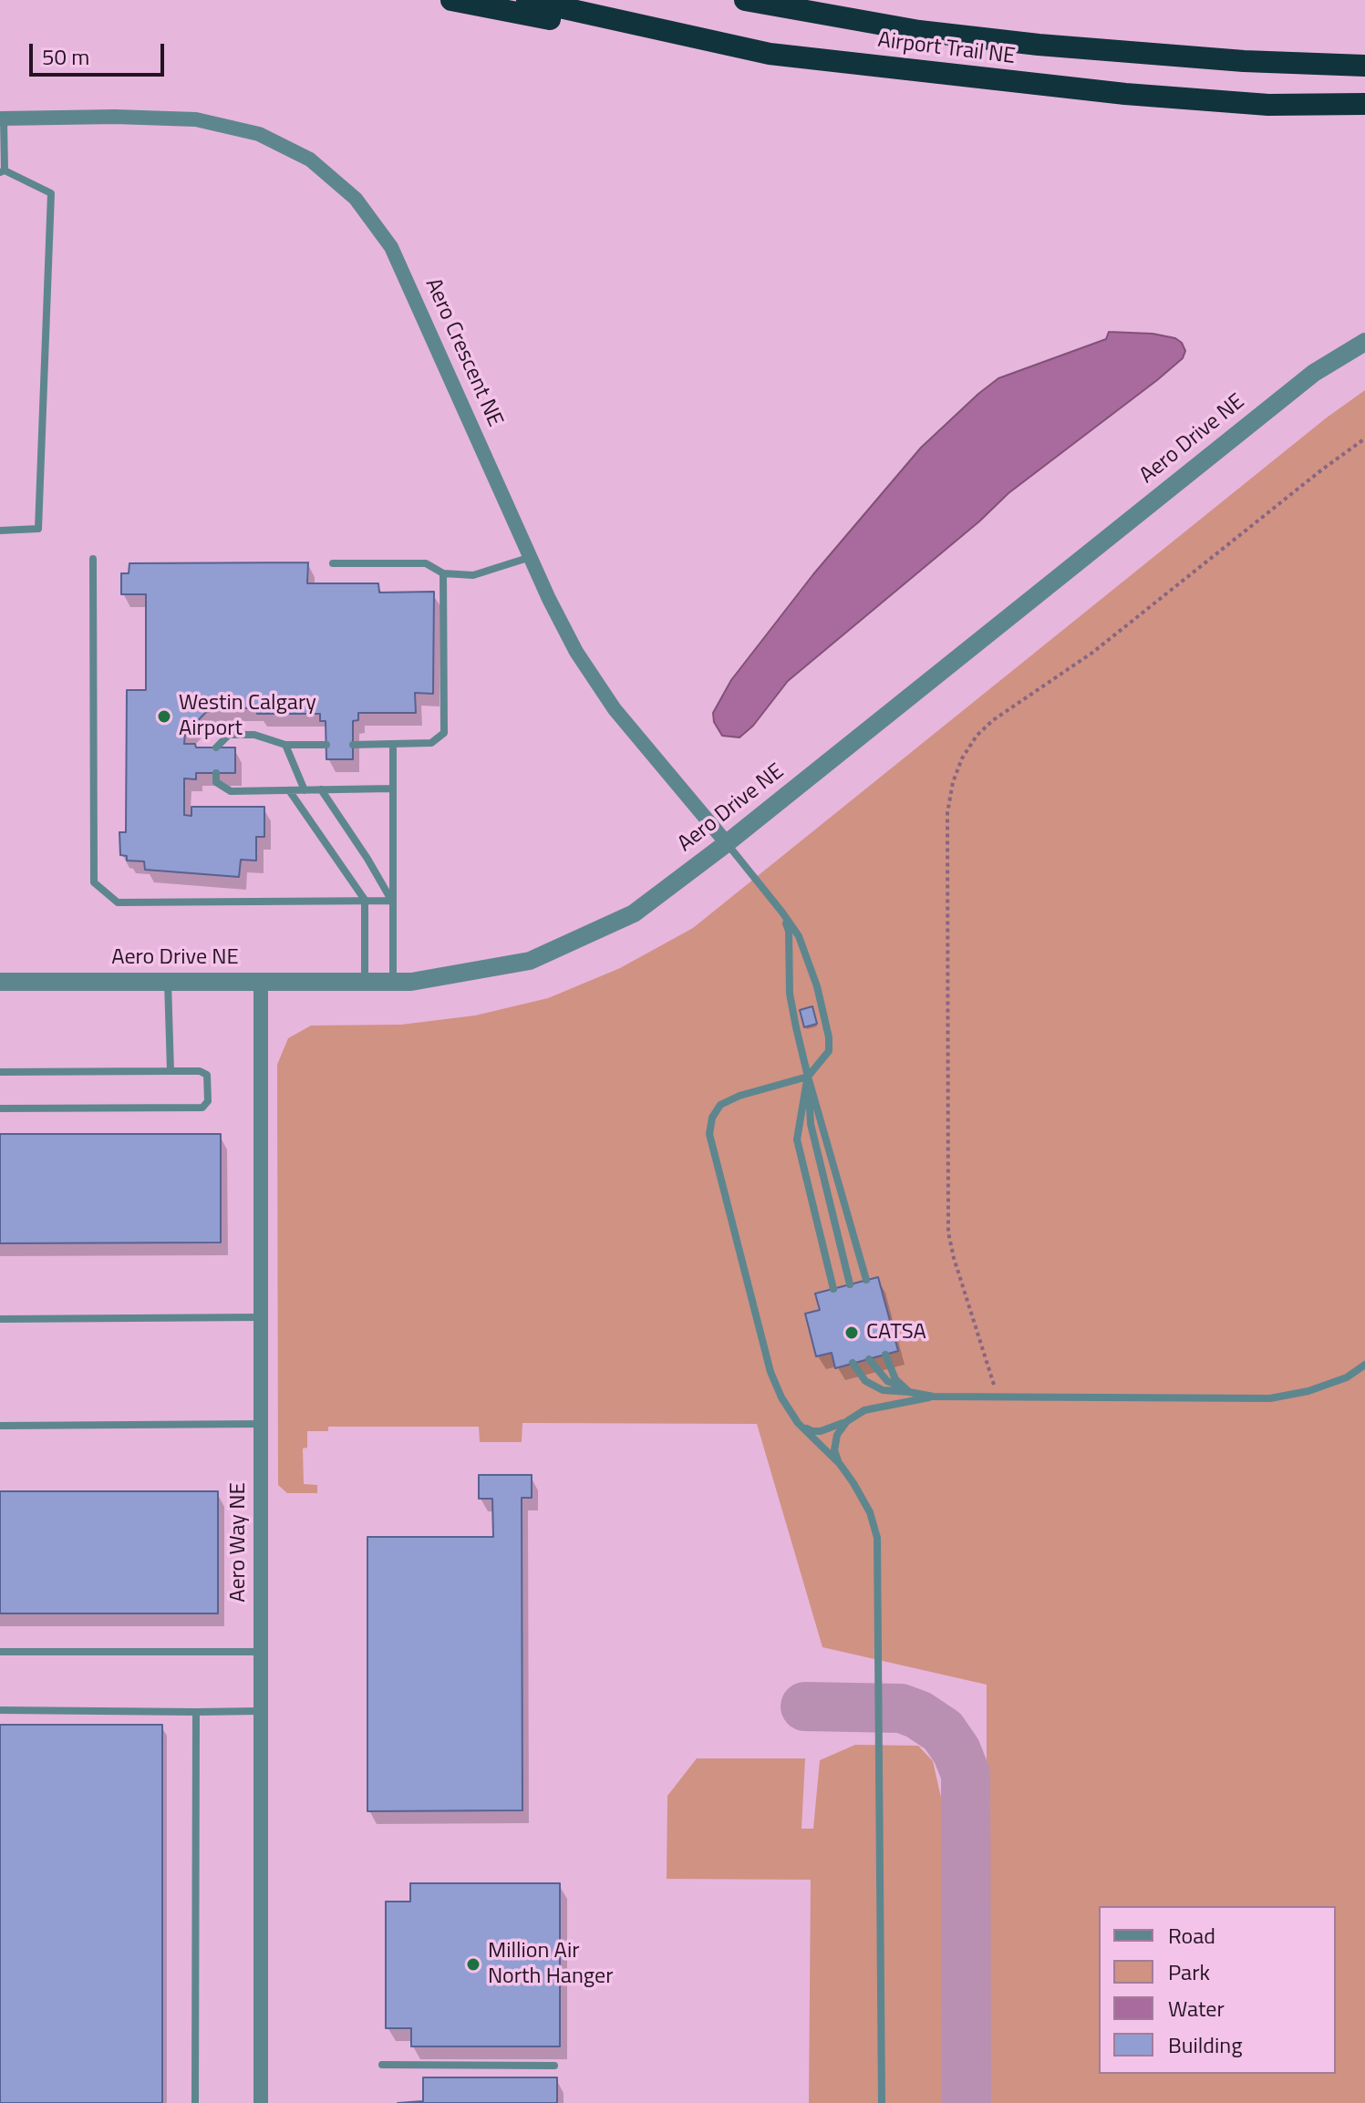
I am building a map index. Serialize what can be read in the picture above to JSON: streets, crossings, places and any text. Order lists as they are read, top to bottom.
{
  "streets": {
    "highway": ["Airport Trail NE"],
    "street": ["Aero Crescent NE", "Aero Drive NE", "Aero Way NE"]
  },
  "crossings": [
    ["Aero Crescent NE", "Aero Drive NE"],
    ["Aero Drive NE", "Aero Way NE"]
  ],
  "places": ["Westin Calgary Airport", "CATSA", "Million Air North Hanger"],
  "legend": [
    "Road",
    "Park",
    "Water",
    "Building"
  ],
  "scale_bar": "50 m"
}
